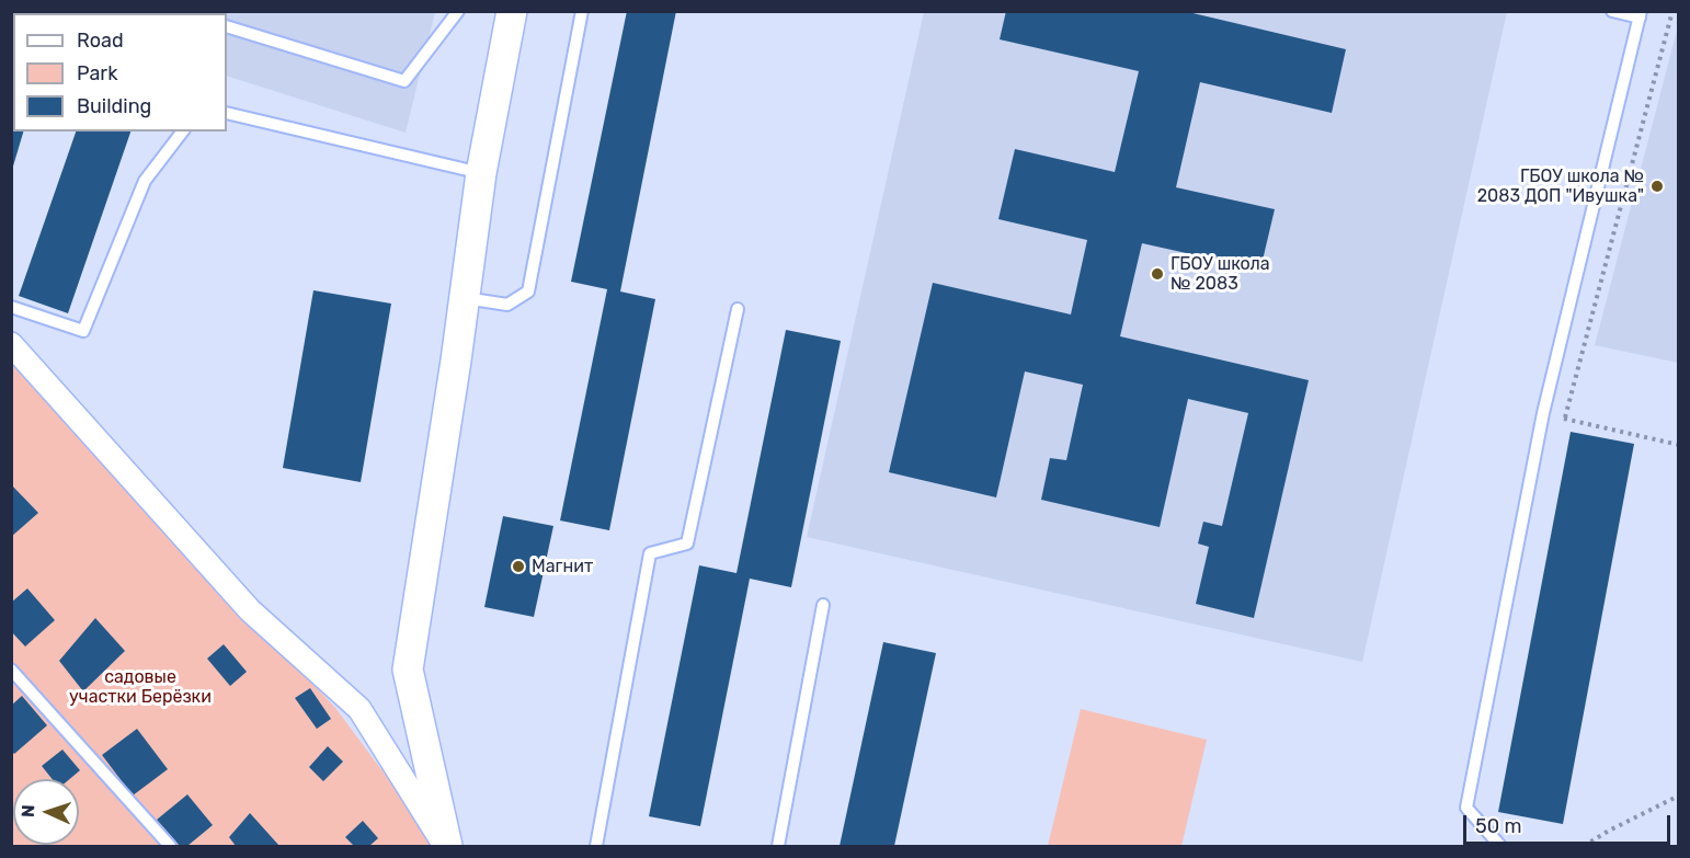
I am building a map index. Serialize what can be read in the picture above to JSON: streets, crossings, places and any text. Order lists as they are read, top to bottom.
{
  "parks": ["садовые участки Берёзки"],
  "places": ["ГБОУ школа № 2083 ДОП \"Ивушка\"", "ГБОУ школа № 2083", "Магнит"],
  "legend": ["Road", "Park", "Building"],
  "scale_bar": "50 m",
  "north": "left"
}
